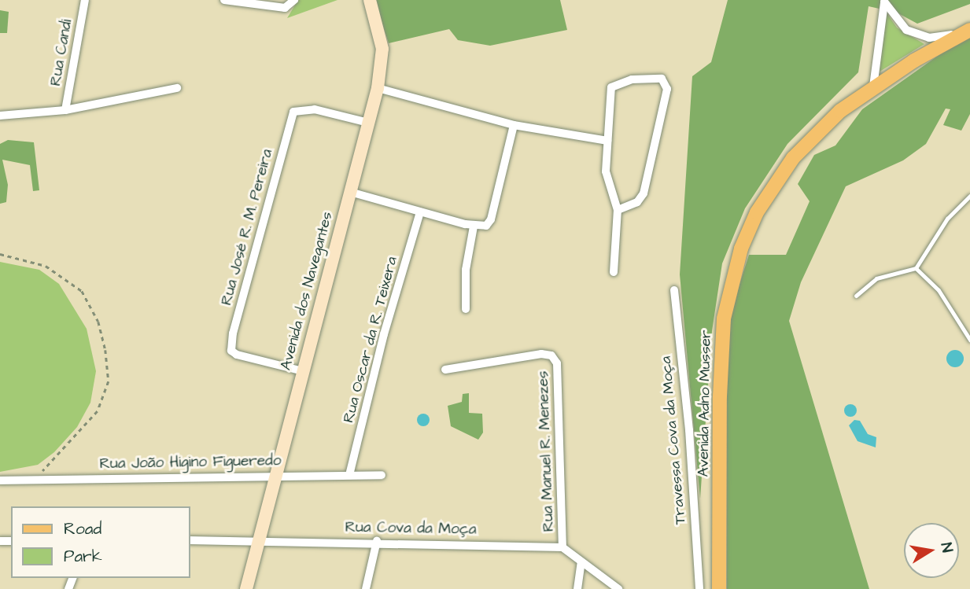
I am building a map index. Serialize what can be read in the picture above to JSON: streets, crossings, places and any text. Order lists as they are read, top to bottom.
{
  "streets": {
    "main road": ["Avenida dos Navegantes", "Avenida Adno Musser"],
    "street": [
      "Rua Candi",
      "Rua José R. M. Pereira",
      "Rua Oscar da R. Teixera",
      "Travessa Cova da Moça",
      "Rua Manuel R. Menezes",
      "Rua João Higino Figueredo",
      "Rua Cova da Moça"
    ]
  },
  "crossings": [
    ["Rua José R. M. Pereira", "Avenida dos Navegantes"],
    ["Avenida dos Navegantes", "Rua João Higino Figueredo"],
    ["Avenida dos Navegantes", "Rua Cova da Moça"],
    ["Rua Oscar da R. Teixera", "Rua João Higino Figueredo"],
    ["Rua Manuel R. Menezes", "Rua Cova da Moça"]
  ],
  "legend": ["Road", "Park"],
  "north": "right"
}
